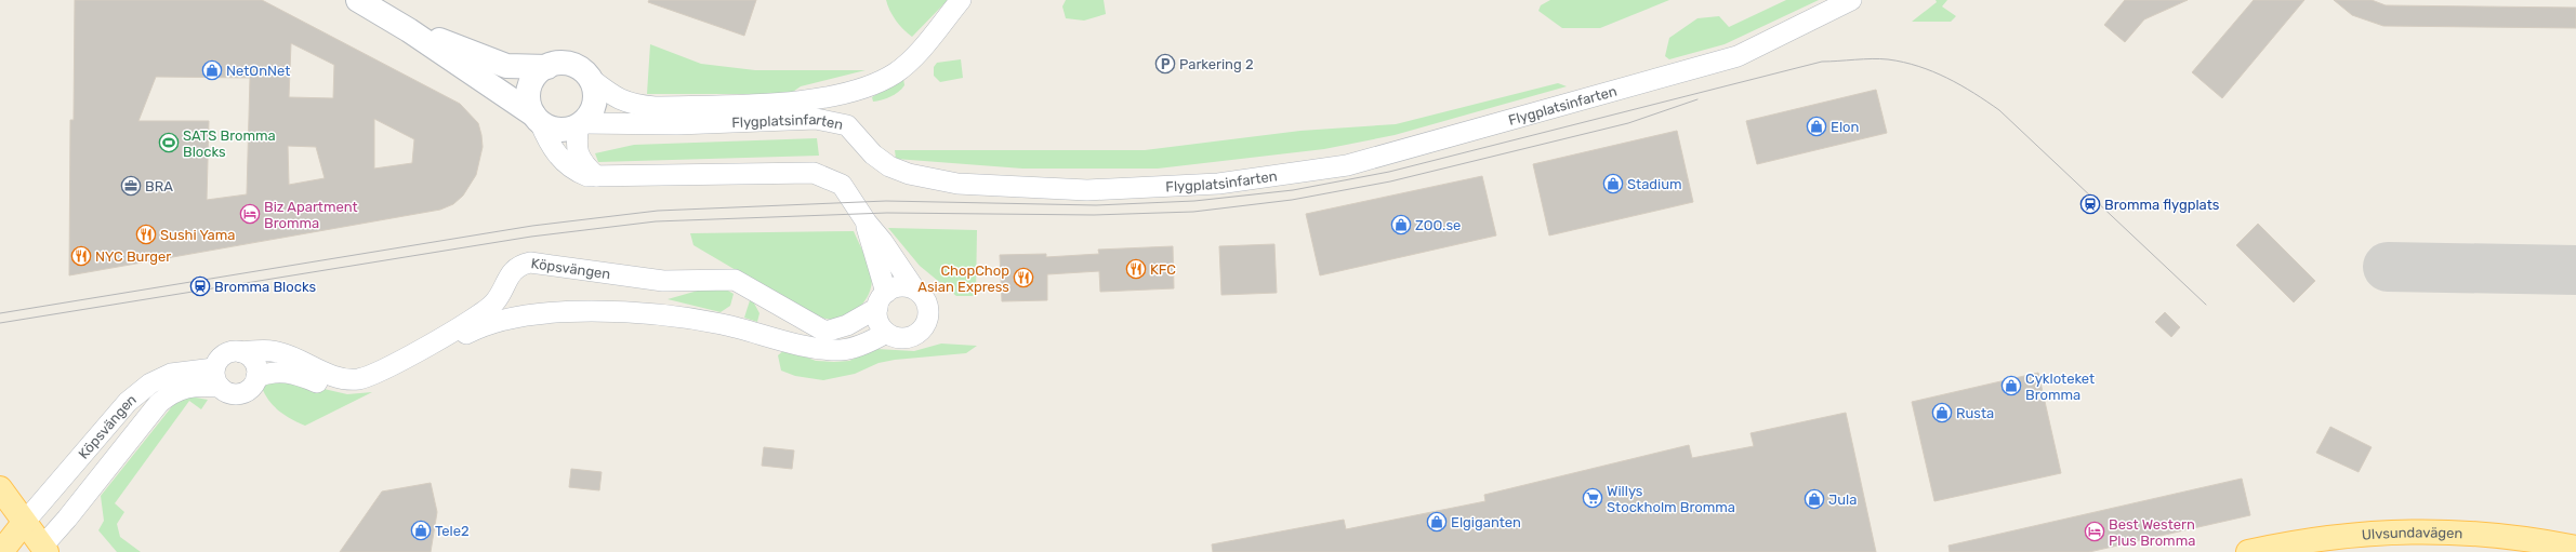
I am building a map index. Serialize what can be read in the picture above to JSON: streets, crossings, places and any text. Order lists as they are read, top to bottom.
{
  "streets": {
    "main road": ["Ulvsundavägen"],
    "street": ["Flygplatsinfarten", "Köpsvängen"]
  },
  "places": {
    "parking": ["Parkering 2"],
    "shop": [
      "NetOnNet",
      "Elon",
      "Stadium",
      "ZOO.se",
      "Cykloteket Bromma",
      "Rusta",
      "Jula",
      "Elgiganten",
      "Tele2"
    ],
    "sports": ["SATS Bromma Blocks"],
    "office": ["BRA"],
    "station": ["Bromma flygplats", "Bromma Blocks"],
    "hotel": ["Biz Apartment Bromma", "Best Western Plus Bromma"],
    "restaurant": [
      "Sushi Yama",
      "NYC Burger",
      "KFC",
      "ChopChop Asian Express"
    ],
    "supermarket": ["Willys Stockholm Bromma"]
  }
}
